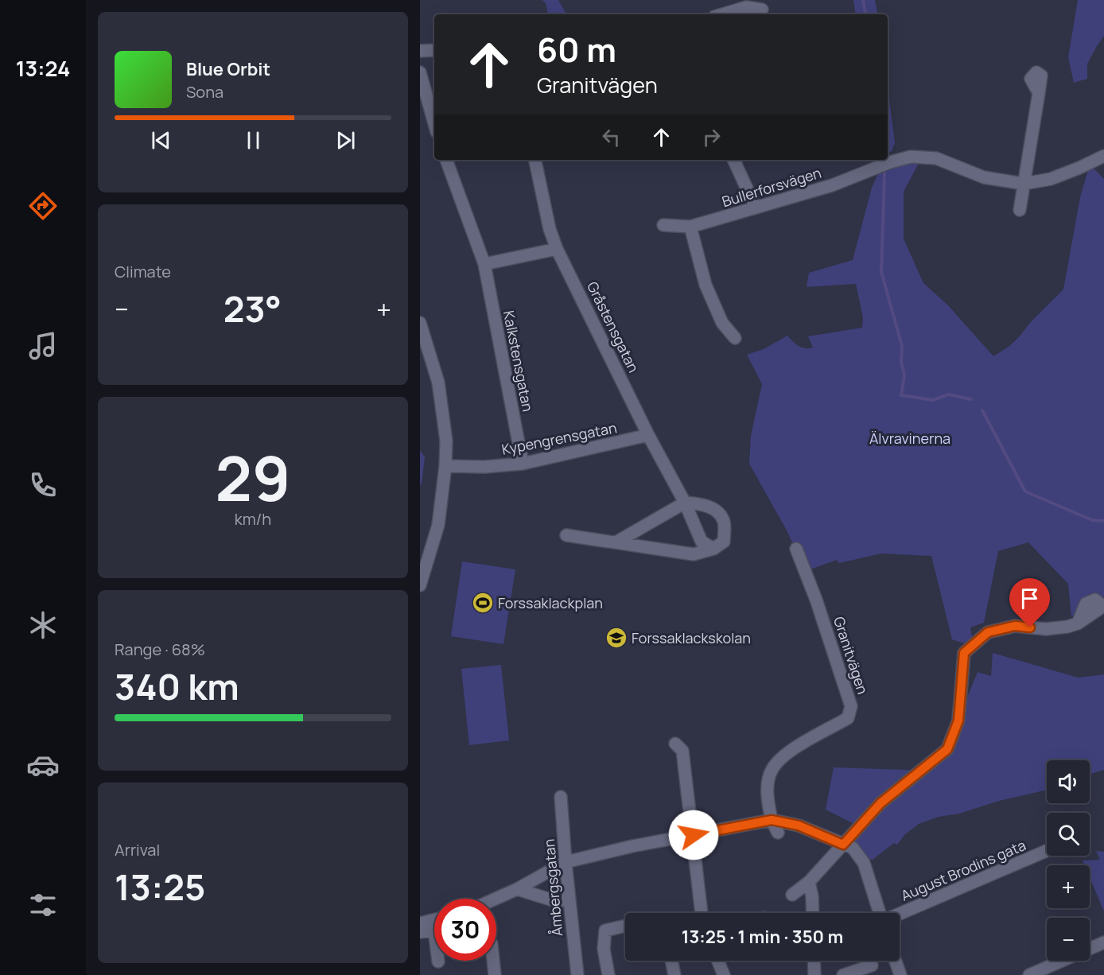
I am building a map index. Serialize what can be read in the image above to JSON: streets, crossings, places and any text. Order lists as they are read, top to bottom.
{
  "streets": {
    "street": [
      "Bullerforsvägen",
      "Gråstensgatan",
      "Kalkstensgatan",
      "Kypengrensgatan",
      "Granitvägen",
      "August Brodins gata",
      "Åmbergsgatan"
    ]
  },
  "crossings": [
    ["Gråstensgatan", "Kypengrensgatan"],
    ["Kalkstensgatan", "Kypengrensgatan"]
  ],
  "parks": ["Älvravinerna"],
  "places": {
    "sports": ["Forssaklackplan"],
    "school or university": ["Forssaklackskolan"]
  },
  "page": {
    "tabs": "13:24",
    "turn": ["60 m", "Granitvägen"],
    "song": ["Blue Orbit", "Sona"],
    "tile": [
      "Climate",
      ["29", "km/h"],
      ["Range · 68%", "340 km"],
      ["Arrival", "13:25"]
    ],
    "heat": ["−", "23°", "+"],
    "map_buttons": ["+", "−"],
    "limit": "30",
    "trip": "13:25 · 1 min · 350 m"
  }
}
